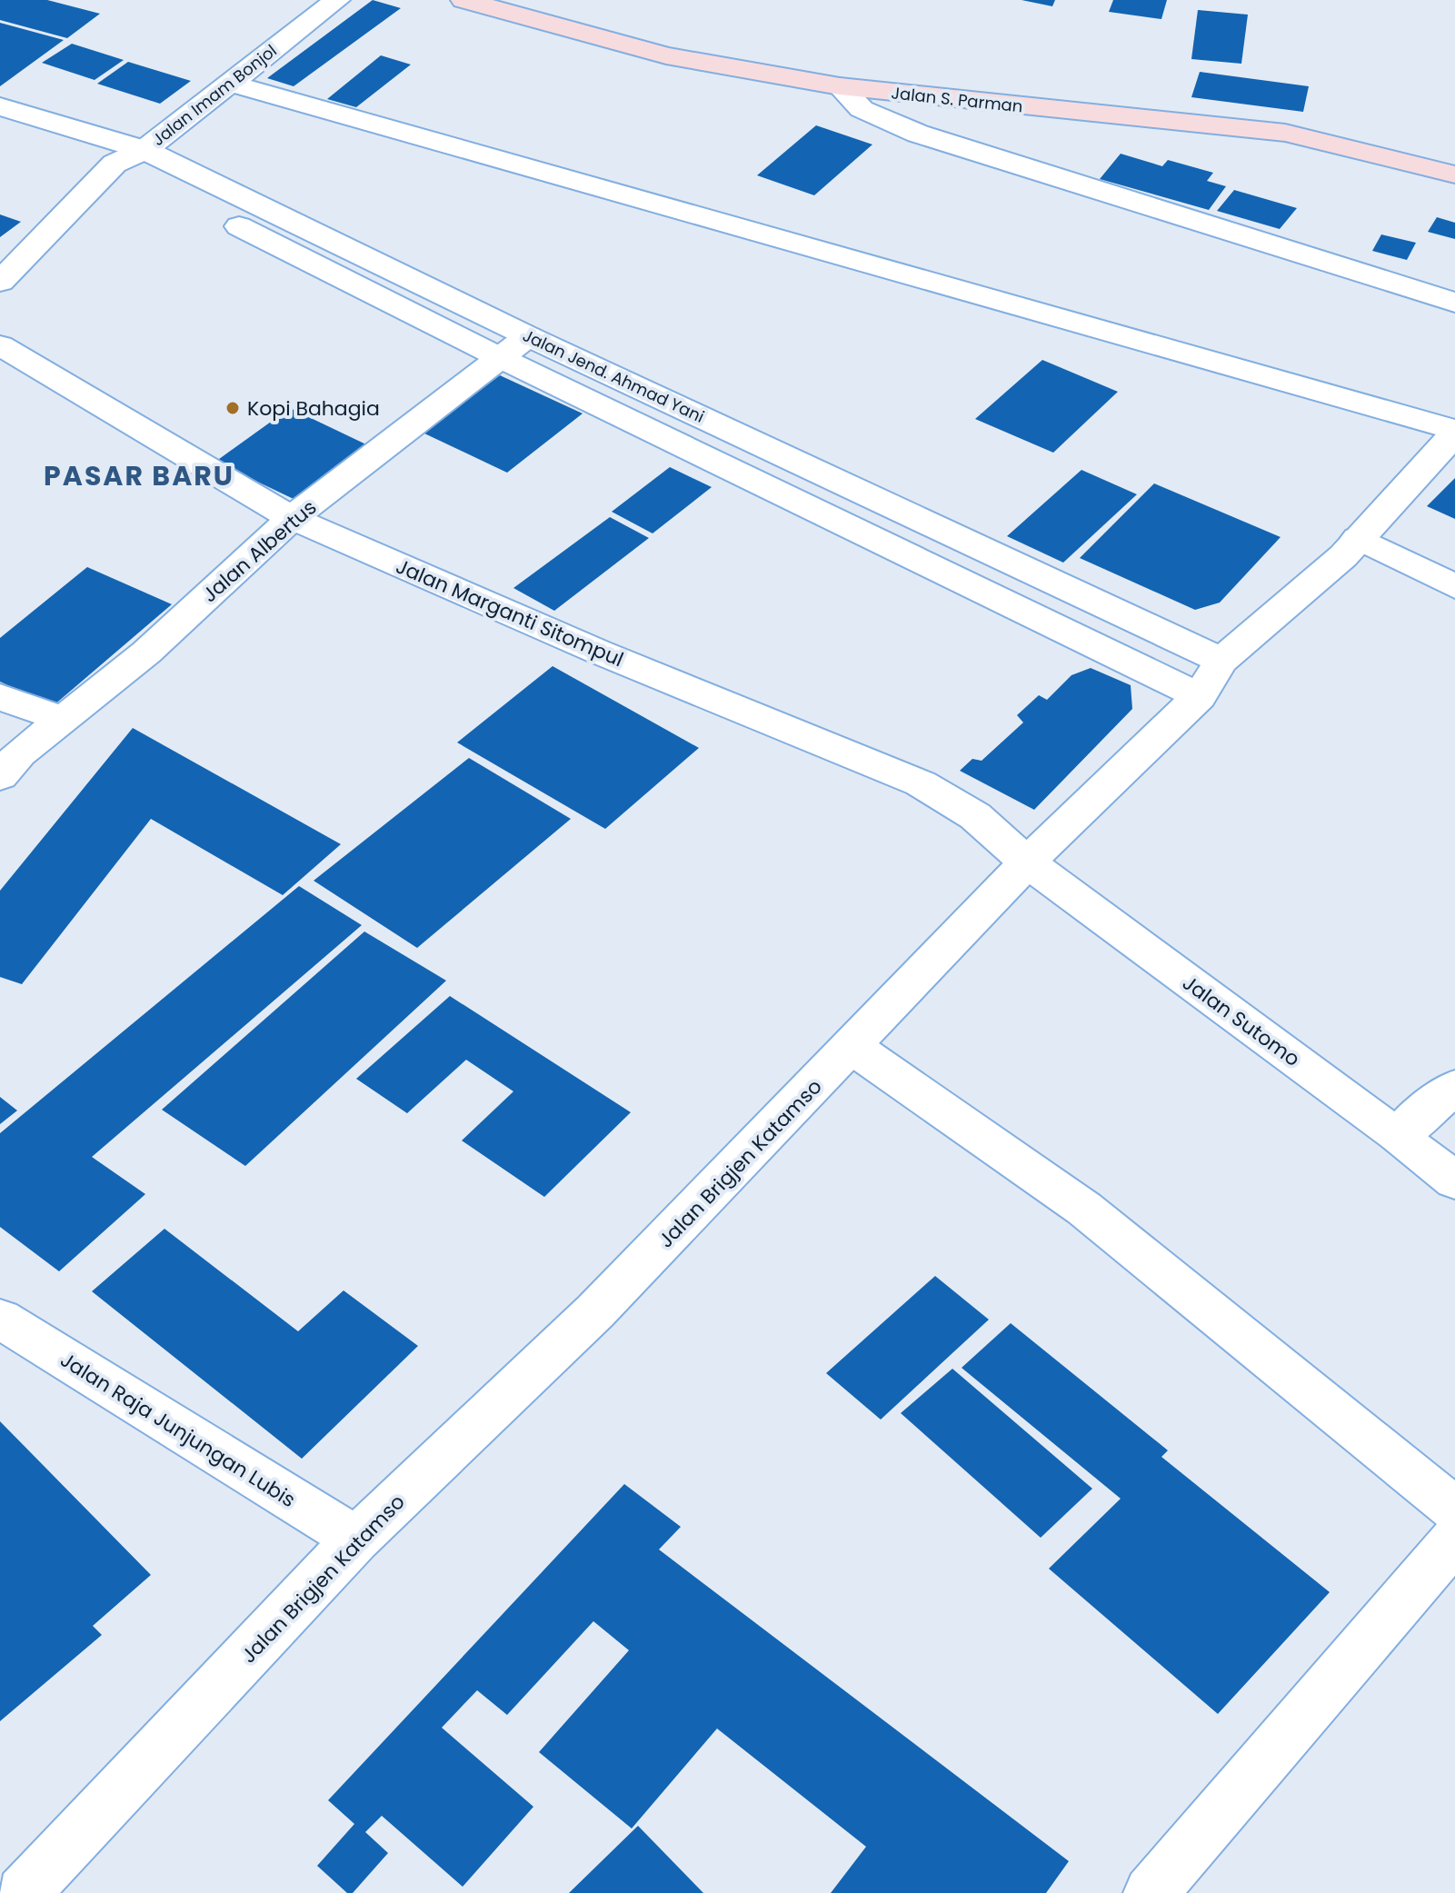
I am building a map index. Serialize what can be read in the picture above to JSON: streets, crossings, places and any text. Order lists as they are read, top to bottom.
{
  "streets": {
    "main road": ["Jalan S. Parman"],
    "street": [
      "Jalan Imam Bonjol",
      "Jalan Jend. Ahmad Yani",
      "Jalan Albertus",
      "Jalan Marganti Sitompul",
      "Jalan Sutomo",
      "Jalan Brigjen Katamso",
      "Jalan Raja Junjungan Lubis"
    ]
  },
  "crossings": [
    ["Jalan Imam Bonjol", "Jalan Jend. Ahmad Yani"],
    ["Jalan Jend. Ahmad Yani", "Jalan Albertus"],
    ["Jalan Jend. Ahmad Yani", "Jalan Brigjen Katamso"],
    ["Jalan Albertus", "Jalan Marganti Sitompul"],
    ["Jalan Marganti Sitompul", "Jalan Sutomo"],
    ["Jalan Marganti Sitompul", "Jalan Brigjen Katamso"],
    ["Jalan Sutomo", "Jalan Brigjen Katamso"],
    ["Jalan Brigjen Katamso", "Jalan Raja Junjungan Lubis"]
  ],
  "districts": ["PASAR BARU"],
  "places": ["Kopi Bahagia"]
}
